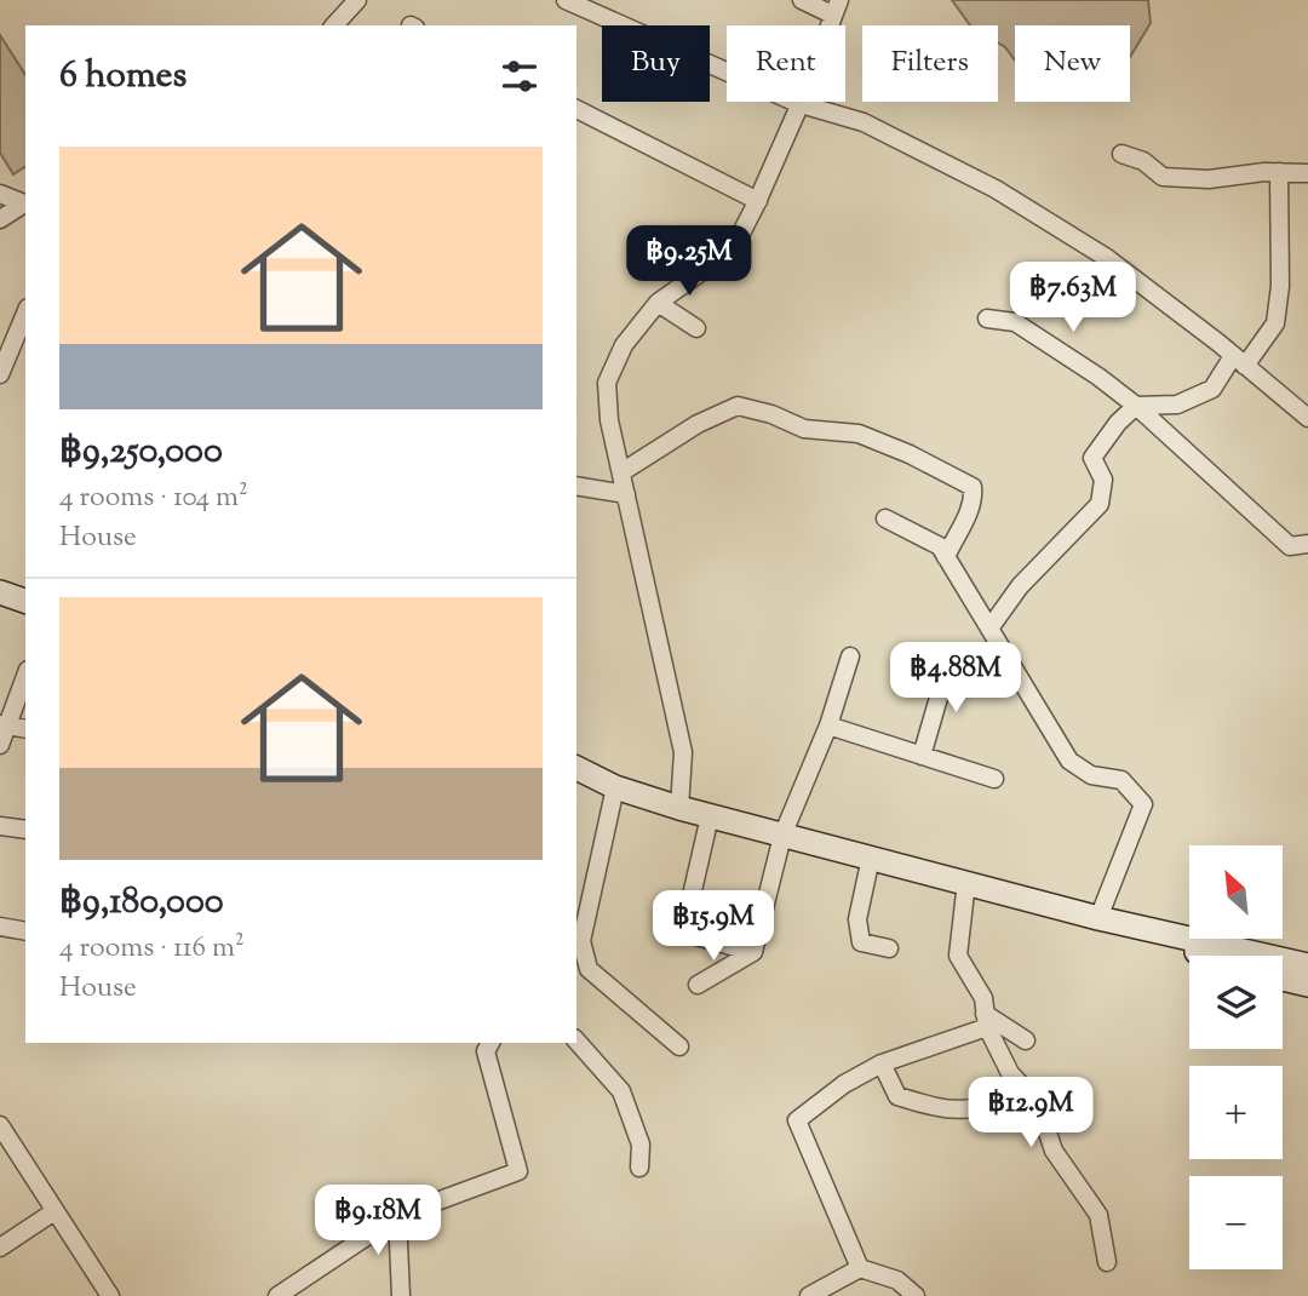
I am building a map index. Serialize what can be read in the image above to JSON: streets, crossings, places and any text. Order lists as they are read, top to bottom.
{
  "north": "top left",
  "page": {
    "chip": [
      "Buy",
      "Rent",
      "Filters",
      "New"
    ],
    "heading": "6 homes",
    "list": [
      {
        "name": "฿9,250,000",
        "note": "4 rooms · 104 m² · House"
      },
      {
        "name": "฿9,180,000",
        "note": "4 rooms · 116 m² · House"
      }
    ],
    "price": [
      "฿9.25M",
      "฿7.63M",
      "฿4.88M",
      "฿15.9M",
      "฿12.9M",
      "฿9.18M"
    ],
    "map_buttons": ["+", "−"]
  }
}
